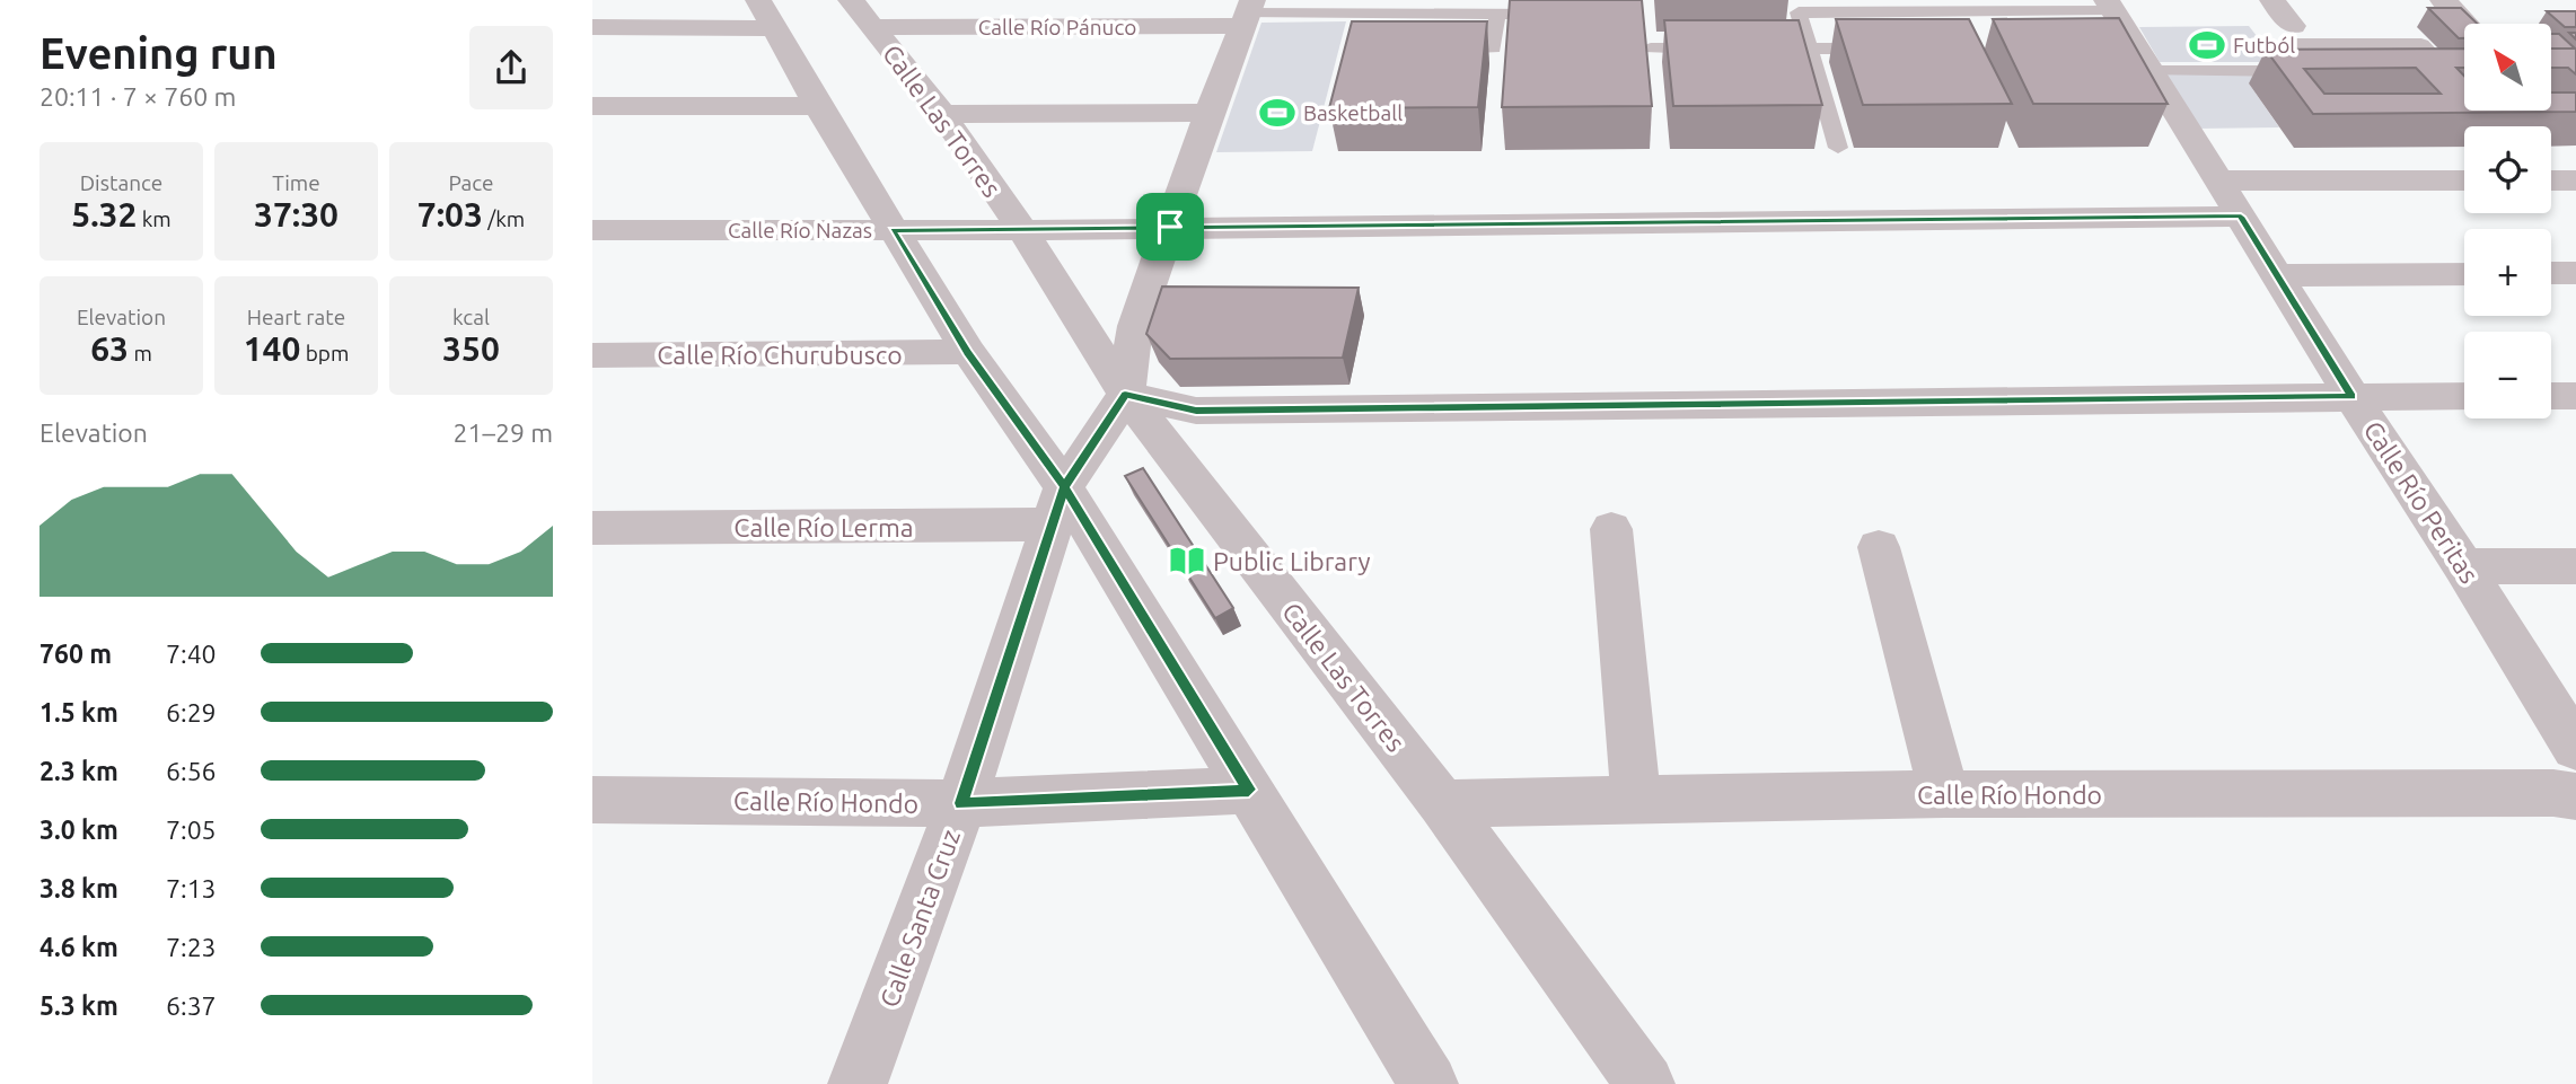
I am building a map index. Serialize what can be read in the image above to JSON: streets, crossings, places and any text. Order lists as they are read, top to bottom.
{
  "streets": {
    "street": [
      "Calle Río Pánuco",
      "Calle Las Torres",
      "Calle Río Nazas",
      "Calle Río Churubusco",
      "Calle Río Peritas",
      "Calle Río Lerma",
      "Calle Río Hondo",
      "Calle Santa Cruz"
    ]
  },
  "crossings": [
    ["Calle Río Pánuco", "Calle Las Torres"],
    ["Calle Río Pánuco", "Calle Santa Cruz"],
    ["Calle Las Torres", "Calle Río Nazas"],
    ["Calle Las Torres", "Calle Río Hondo"],
    ["Calle Las Torres", "Calle Santa Cruz"],
    ["Calle Río Nazas", "Calle Río Peritas"],
    ["Calle Río Nazas", "Calle Santa Cruz"],
    ["Calle Río Lerma", "Calle Santa Cruz"],
    ["Calle Río Hondo", "Calle Santa Cruz"]
  ],
  "places": {
    "sports": ["Futból", "Basketball"],
    "library": ["Public Library"]
  },
  "north": "top left",
  "page": {
    "heading": ["Evening run", "20:11 · 7 × 760 m"],
    "map_buttons": ["+", "−"],
    "stats": [
      ["Distance", "5.32 km"],
      ["Time", "37:30"],
      ["Pace", "7:03 /km"],
      ["Elevation", "63 m"],
      ["Heart rate", "140 bpm"],
      ["kcal", "350"]
    ],
    "chart": ["Elevation", "21–29 m"],
    "list": [
      {
        "name": "760 m",
        "note": "7:40"
      },
      {
        "name": "1.5 km",
        "note": "6:29"
      },
      {
        "name": "2.3 km",
        "note": "6:56"
      },
      {
        "name": "3.0 km",
        "note": "7:05"
      },
      {
        "name": "3.8 km",
        "note": "7:13"
      },
      {
        "name": "4.6 km",
        "note": "7:23"
      },
      {
        "name": "5.3 km",
        "note": "6:37"
      }
    ]
  }
}
